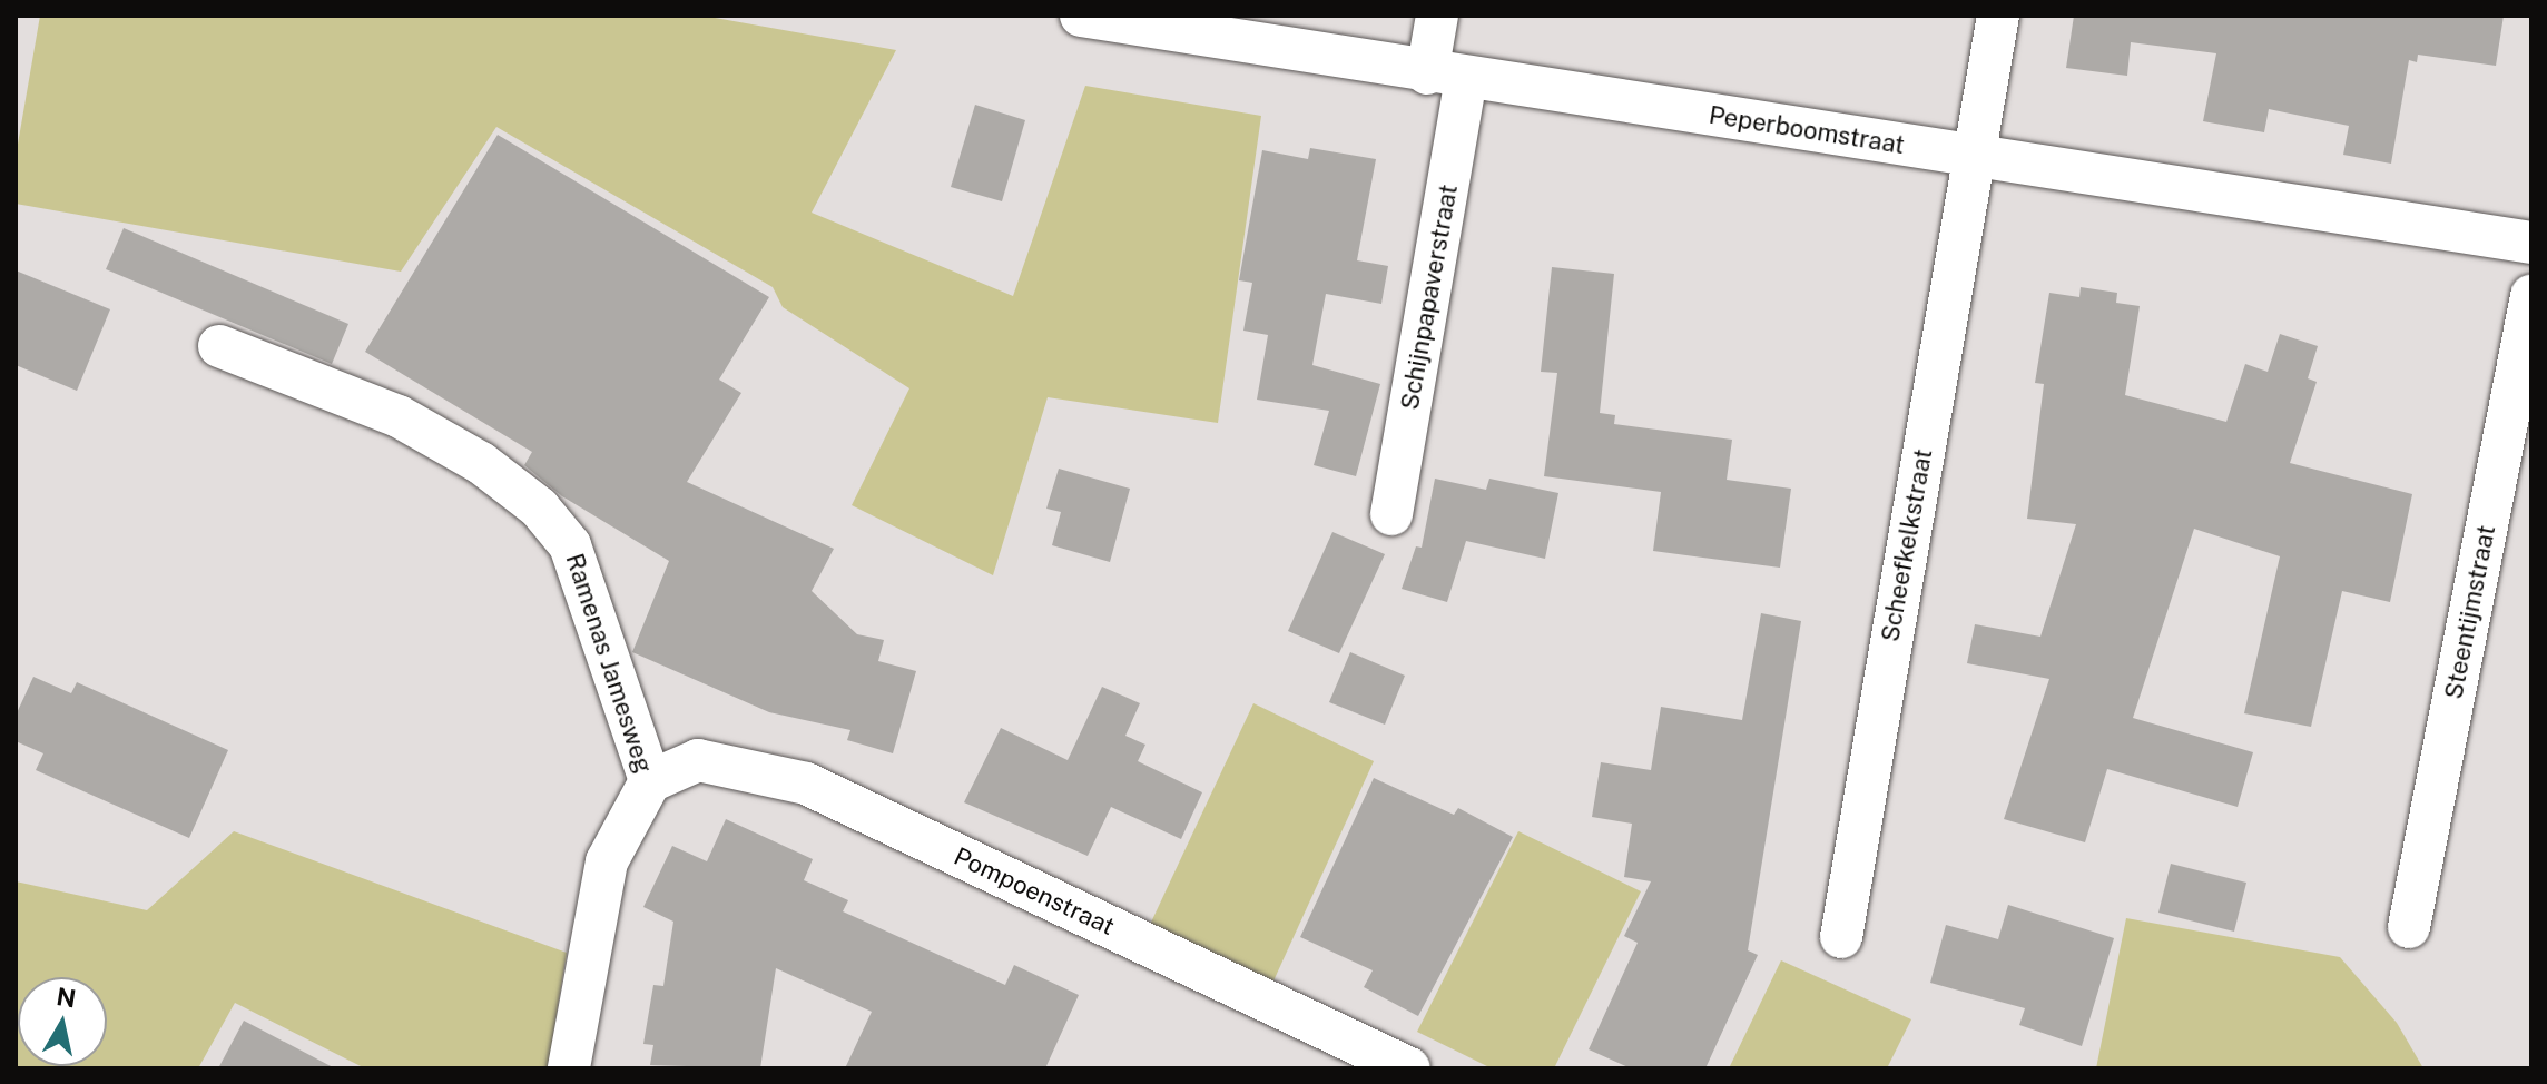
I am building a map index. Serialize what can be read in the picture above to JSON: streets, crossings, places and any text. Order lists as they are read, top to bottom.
{
  "streets": {
    "street": [
      "Peperboomstraat",
      "Schijnpapaverstraat",
      "Scheefkelkstraat",
      "Steentijmstraat",
      "Ramenas Jamesweg",
      "Pompoenstraat"
    ]
  },
  "crossings": [
    ["Peperboomstraat", "Schijnpapaverstraat"],
    ["Peperboomstraat", "Scheefkelkstraat"],
    ["Ramenas Jamesweg", "Pompoenstraat"]
  ],
  "north": "top"
}
